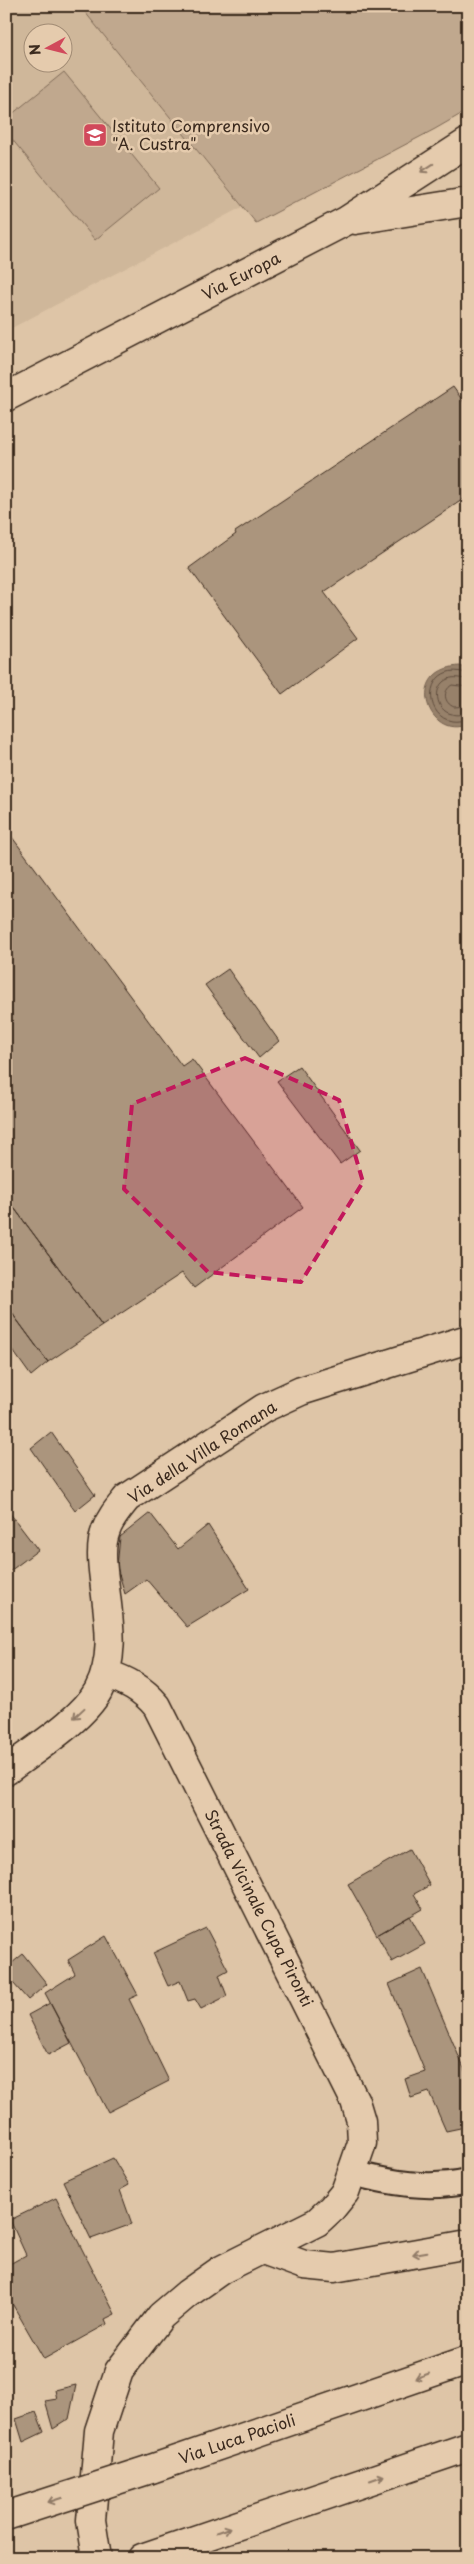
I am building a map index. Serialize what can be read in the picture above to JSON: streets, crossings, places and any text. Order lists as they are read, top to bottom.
{
  "streets": {
    "street": [
      "Via Europa",
      "Via della Villa Romana",
      "Strada Vicinale Cupa Pironti",
      "Via Luca Pacioli"
    ]
  },
  "crossings": [
    ["Via della Villa Romana", "Strada Vicinale Cupa Pironti"]
  ],
  "places": {
    "school or university": ["Istituto Comprensivo \"A. Custra\""]
  },
  "north": "left"
}
